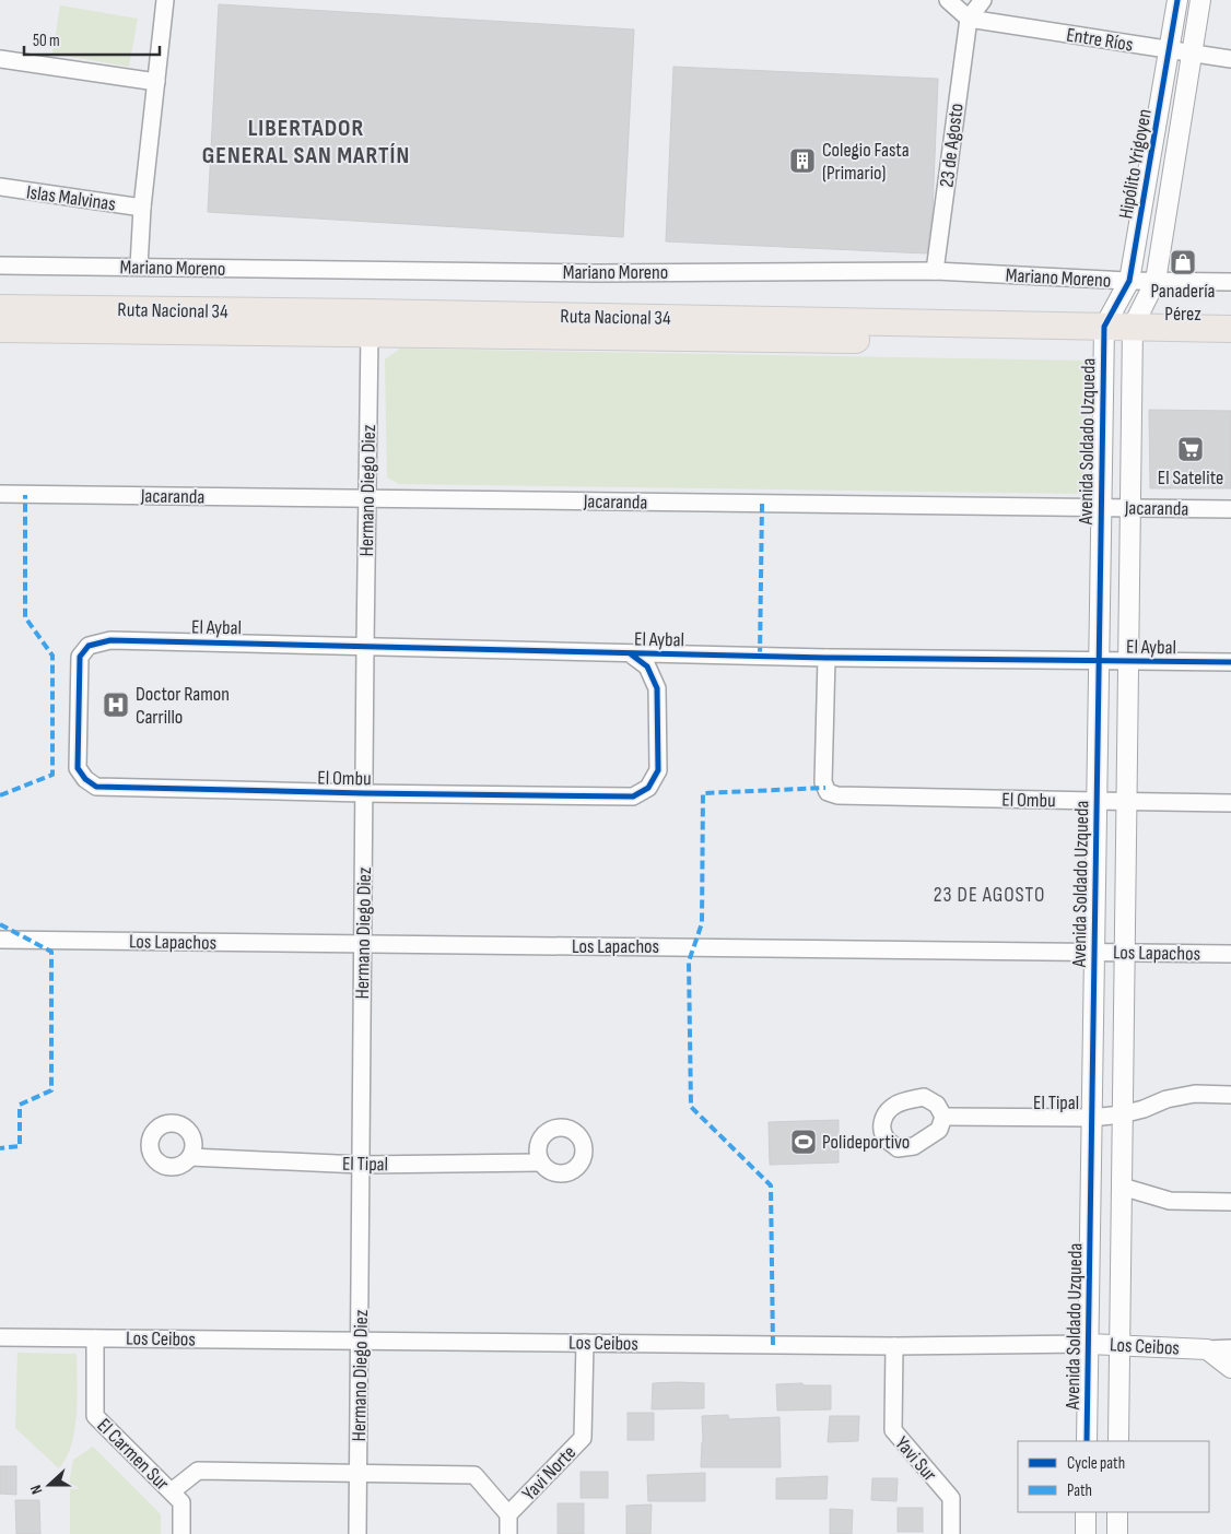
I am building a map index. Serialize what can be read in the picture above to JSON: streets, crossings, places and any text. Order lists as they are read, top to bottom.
{
  "streets": {
    "highway": ["Ruta Nacional 34"],
    "street": [
      "Entre Ríos",
      "23 de Agosto",
      "Hipólito Yrigoyen",
      "Islas Malvinas",
      "Mariano Moreno",
      "Avenida Soldado Uzqueda",
      "Hermano Diego Diez",
      "Jacaranda",
      "El Aybal",
      "El Ombu",
      "Los Lapachos",
      "El Tipal",
      "Los Ceibos",
      "El Carmen Sur",
      "Yavi Sur",
      "Yavi Norte"
    ]
  },
  "crossings": [
    ["Entre Ríos", "23 de Agosto"],
    ["Entre Ríos", "Hipólito Yrigoyen"],
    ["23 de Agosto", "Mariano Moreno"],
    ["Hipólito Yrigoyen", "Mariano Moreno"],
    ["Hipólito Yrigoyen", "Ruta Nacional 34"],
    ["Hipólito Yrigoyen", "Avenida Soldado Uzqueda"],
    ["Ruta Nacional 34", "Avenida Soldado Uzqueda"],
    ["Ruta Nacional 34", "Hermano Diego Diez"],
    ["Avenida Soldado Uzqueda", "Jacaranda"],
    ["Avenida Soldado Uzqueda", "El Aybal"],
    ["Avenida Soldado Uzqueda", "El Ombu"],
    ["Avenida Soldado Uzqueda", "Los Lapachos"],
    ["Avenida Soldado Uzqueda", "El Tipal"],
    ["Avenida Soldado Uzqueda", "Los Ceibos"],
    ["Hermano Diego Diez", "Jacaranda"],
    ["Hermano Diego Diez", "El Aybal"],
    ["Hermano Diego Diez", "El Ombu"],
    ["Hermano Diego Diez", "Los Lapachos"],
    ["Hermano Diego Diez", "El Tipal"],
    ["Hermano Diego Diez", "Los Ceibos"],
    ["El Aybal", "El Ombu"],
    ["Los Ceibos", "El Carmen Sur"],
    ["Los Ceibos", "Yavi Sur"],
    ["Los Ceibos", "Yavi Norte"]
  ],
  "districts": ["LIBERTADOR GENERAL SAN MARTÍN", "23 DE AGOSTO"],
  "places": {
    "building": ["Colegio Fasta (Primario)"],
    "shop": ["Panadería Pérez"],
    "supermarket": ["El Satelite"],
    "hospital": ["Doctor Ramon Carrillo"],
    "sports": ["Polideportivo"]
  },
  "legend": ["Cycle path", "Path"],
  "scale_bar": "50 m",
  "north": "left"
}
